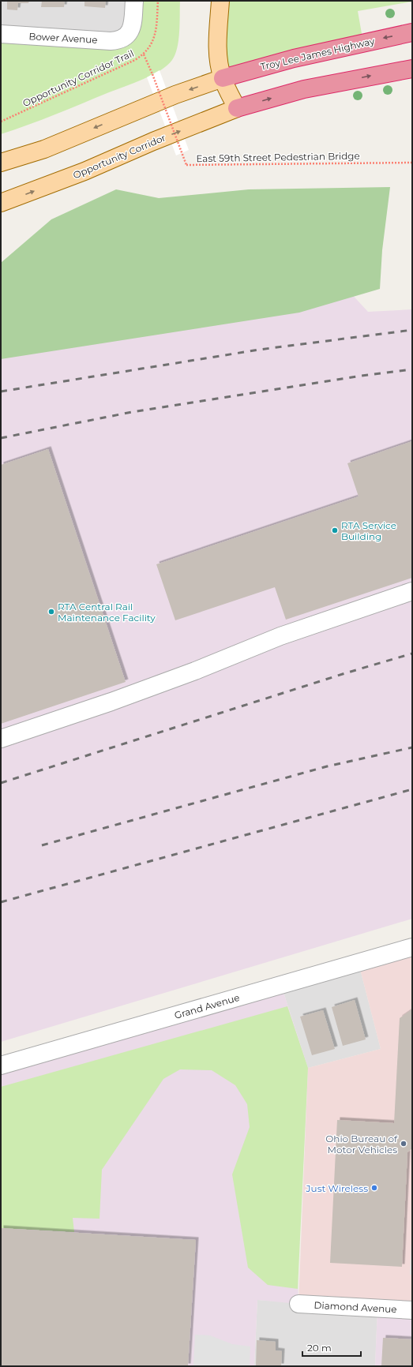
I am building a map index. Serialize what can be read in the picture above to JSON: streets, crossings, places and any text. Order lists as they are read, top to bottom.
{
  "streets": {
    "highway": ["Troy Lee James Highway"],
    "main road": ["Opportunity Corridor"],
    "street": ["Bower Avenue", "Grand Avenue", "Diamond Avenue"],
    "path": ["Opportunity Corridor Trail", "East 59th Street Pedestrian Bridge"]
  },
  "crossings": [
    ["Opportunity Corridor Trail", "East 59th Street Pedestrian Bridge"]
  ],
  "places": [
    "RTA Service Building",
    "RTA Central Rail Maintenance Facility",
    "Ohio Bureau of Motor Vehicles",
    "Just Wireless"
  ],
  "scale_bar": "20 m"
}
